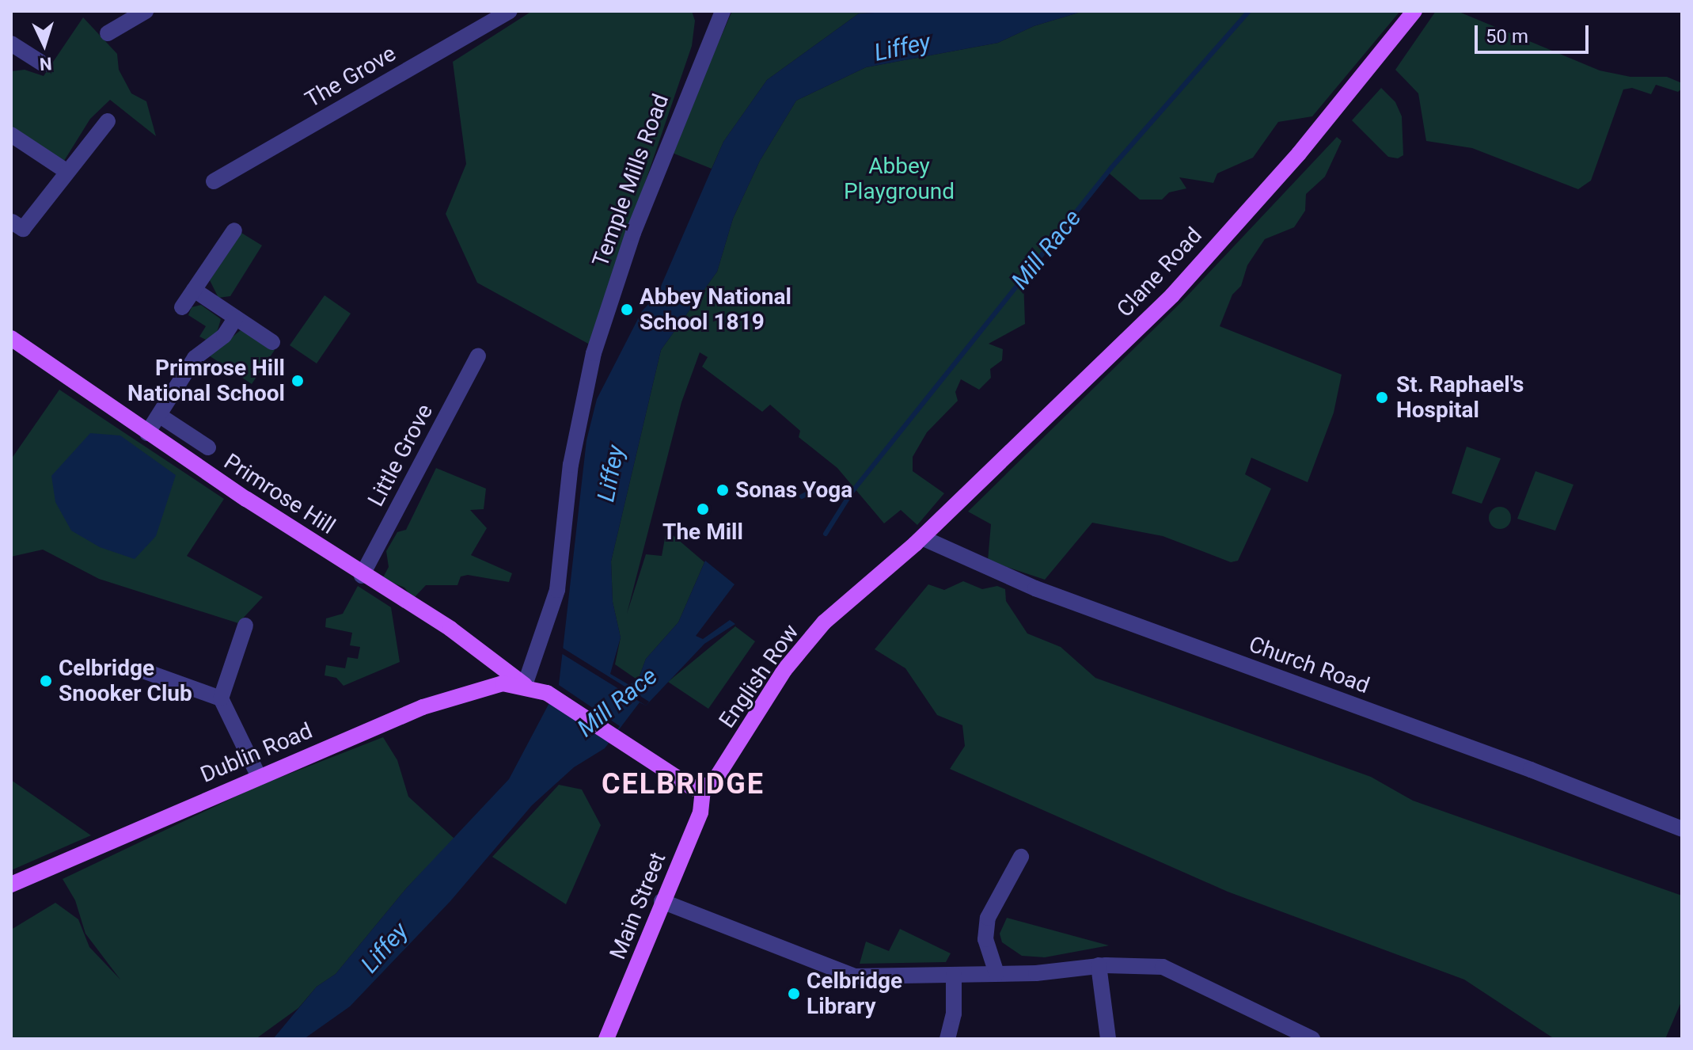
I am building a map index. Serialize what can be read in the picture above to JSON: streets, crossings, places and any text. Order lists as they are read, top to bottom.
{
  "streets": {
    "main road": [
      "Clane Road",
      "Primrose Hill",
      "English Row",
      "Dublin Road",
      "Main Street"
    ],
    "street": [
      "The Grove",
      "Temple Mills Road",
      "Little Grove",
      "Church Road"
    ]
  },
  "crossings": [
    ["Temple Mills Road", "Primrose Hill"],
    ["Temple Mills Road", "Dublin Road"],
    ["Clane Road", "Church Road"],
    ["Clane Road", "English Row"],
    ["Little Grove", "Primrose Hill"],
    ["Primrose Hill", "Dublin Road"],
    ["Church Road", "English Row"],
    ["English Row", "Main Street"]
  ],
  "districts": ["CELBRIDGE"],
  "water": ["Liffey", "Mill Race"],
  "parks": ["Abbey Playground"],
  "places": [
    "Abbey National School 1819",
    "Primrose Hill National School",
    "St. Raphael's Hospital",
    "Sonas Yoga",
    "The Mill",
    "Celbridge Snooker Club",
    "Celbridge Library"
  ],
  "scale_bar": "50 m",
  "north": "bottom"
}
